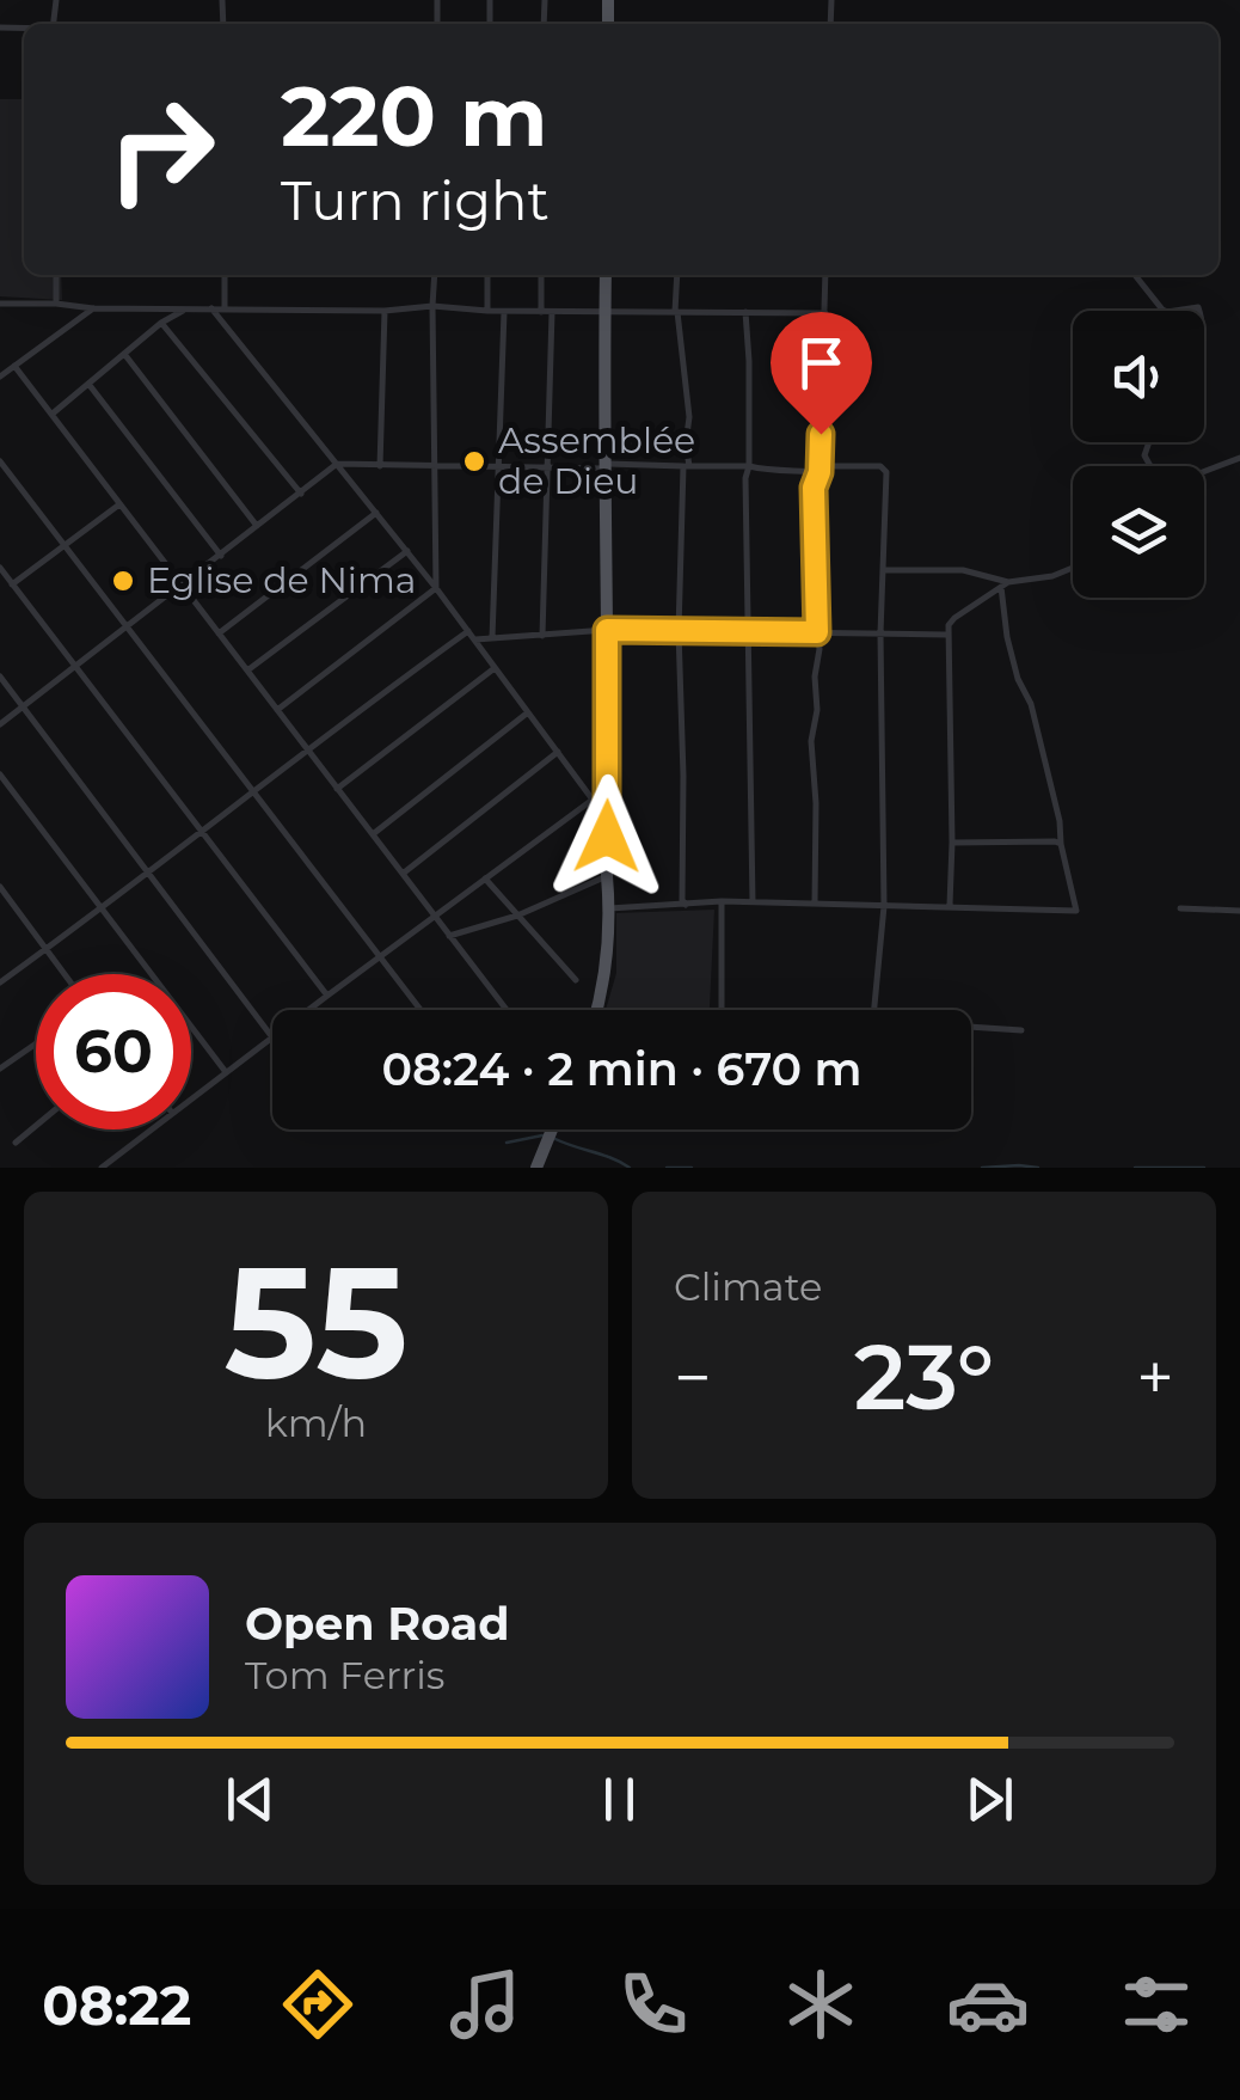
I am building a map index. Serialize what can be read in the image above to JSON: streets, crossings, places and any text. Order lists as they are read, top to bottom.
{
  "places": ["Assemblée de Dieu", "Eglise de Nima"],
  "page": {
    "turn": ["220 m", "Turn right"],
    "limit": "60",
    "trip": "08:24 · 2 min · 670 m",
    "tile": [
      ["55", "km/h"],
      "Climate"
    ],
    "heat": ["−", "23°", "+"],
    "song": ["Open Road", "Tom Ferris"],
    "tabs": "08:22"
  }
}
